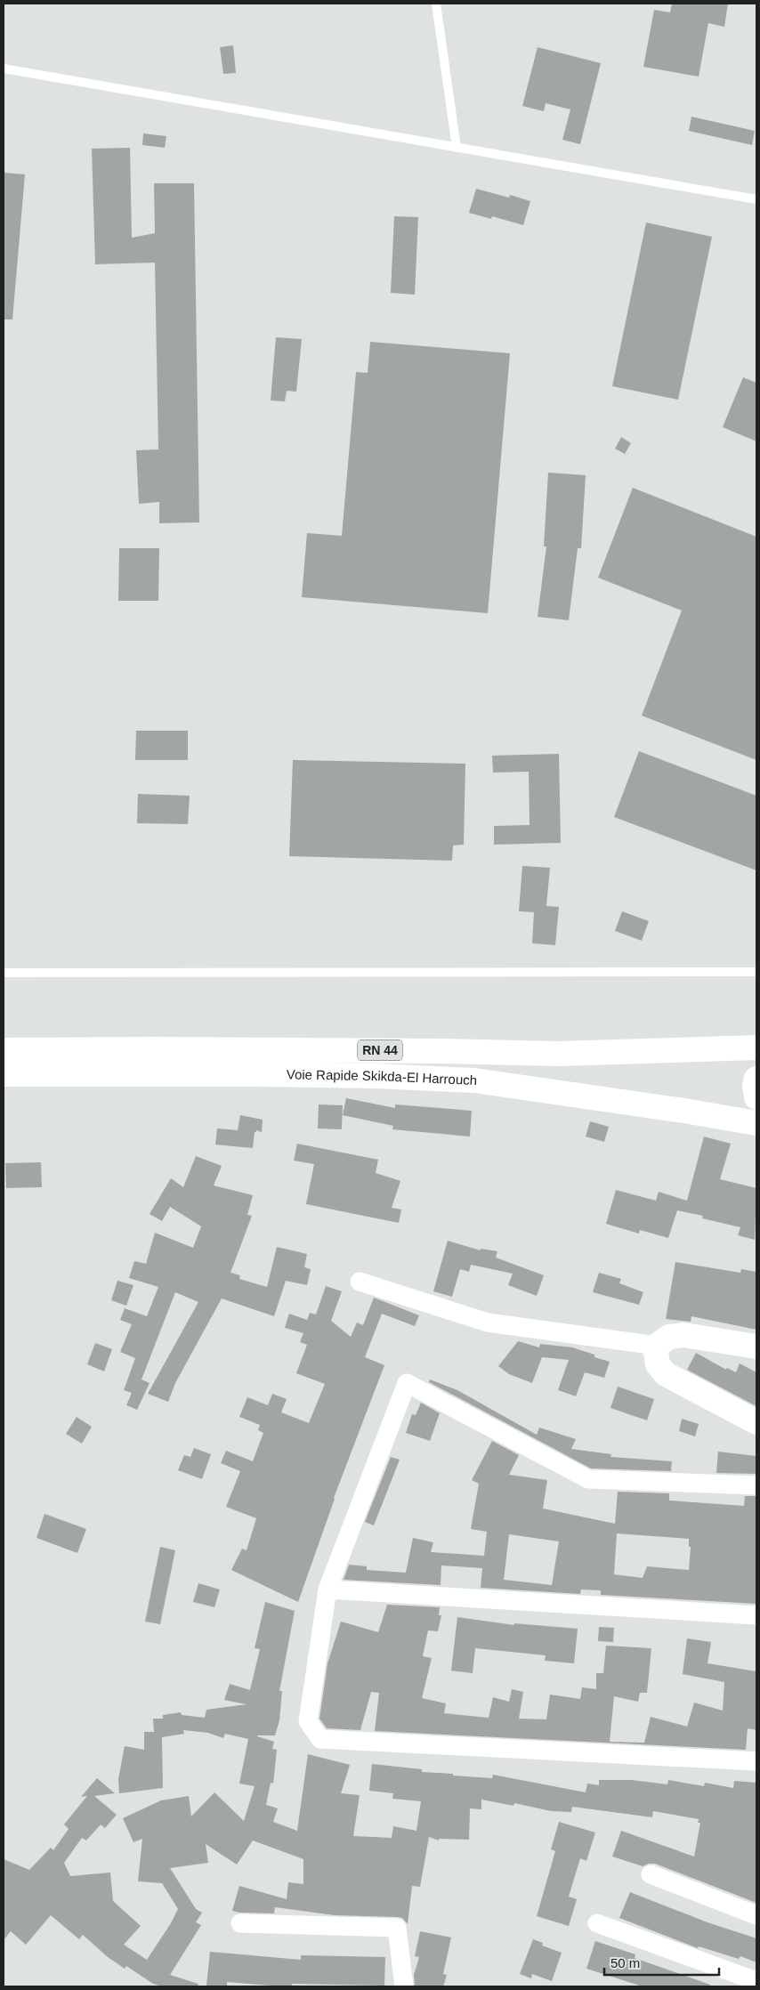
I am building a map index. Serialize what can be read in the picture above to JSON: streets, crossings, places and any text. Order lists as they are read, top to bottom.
{
  "streets": {
    "main road": ["RN 44", "Voie Rapide Skikda-El Harrouch"]
  },
  "scale_bar": "50 m"
}
